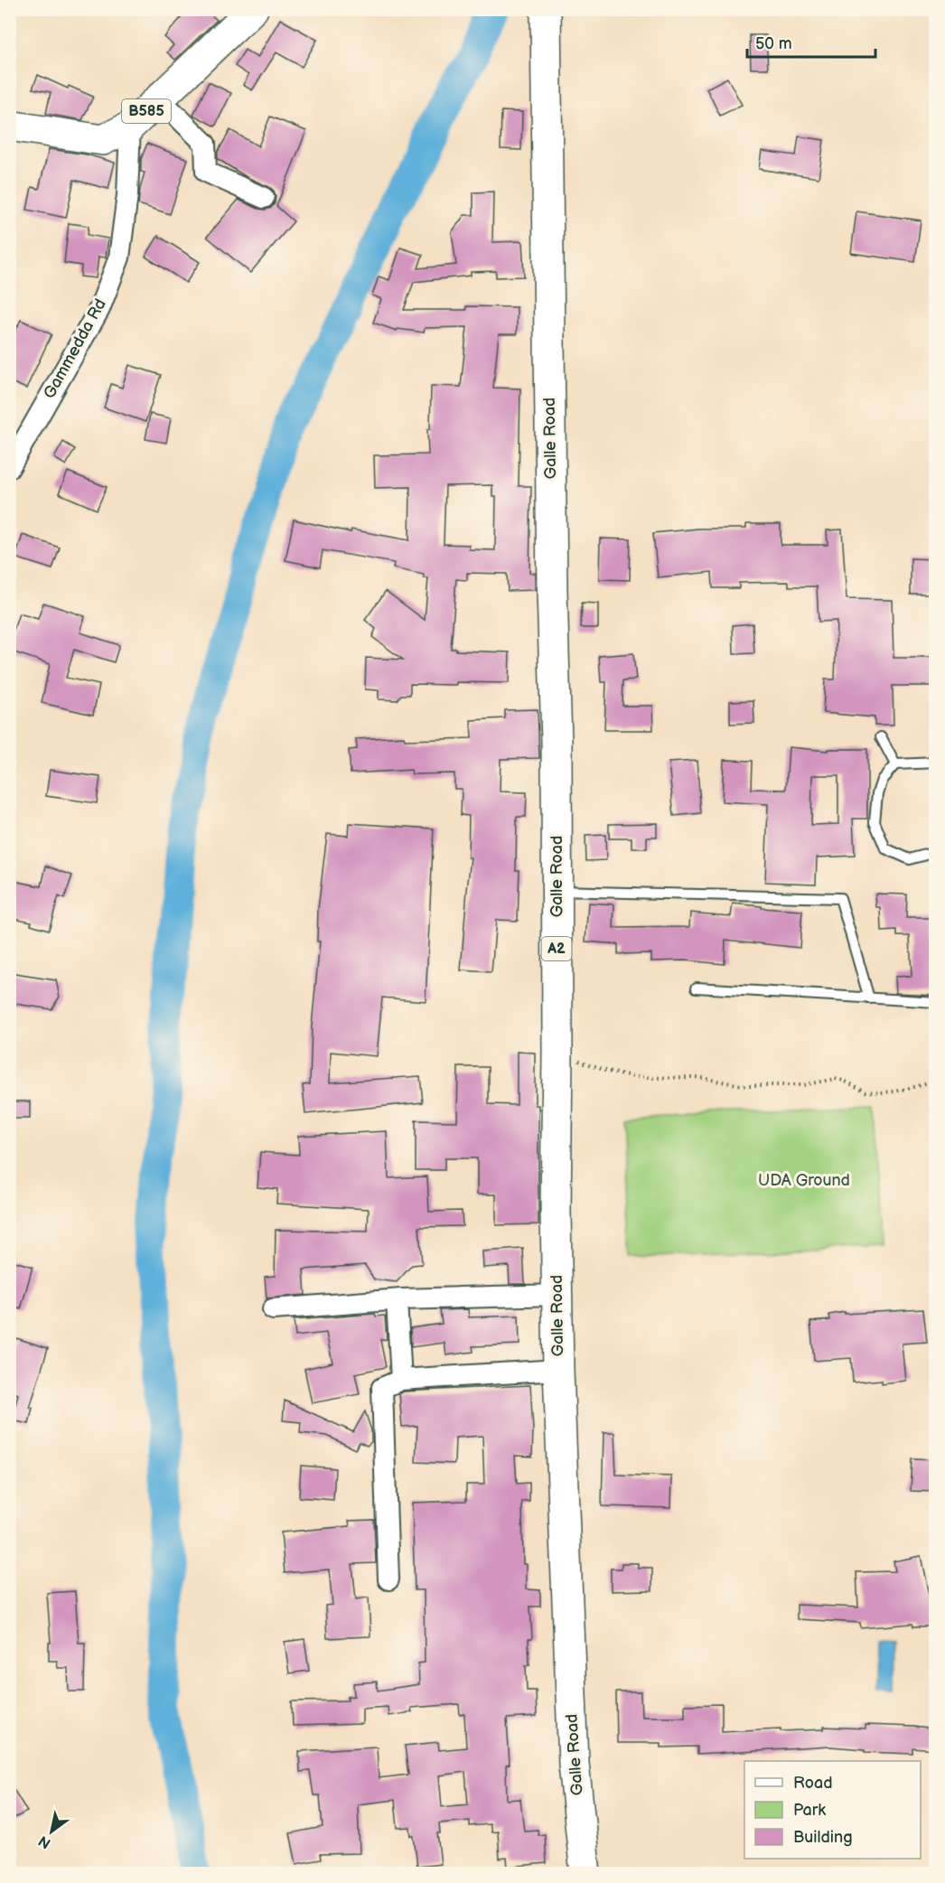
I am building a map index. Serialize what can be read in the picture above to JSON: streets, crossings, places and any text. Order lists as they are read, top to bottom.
{
  "streets": {
    "main road": ["B585", "Galle Road", "A2"],
    "street": ["Gammedda Rd"]
  },
  "crossings": [
    ["B585", "Gammedda Rd"]
  ],
  "parks": ["UDA Ground"],
  "legend": ["Road", "Park", "Building"],
  "scale_bar": "50 m",
  "north": "bottom left"
}
